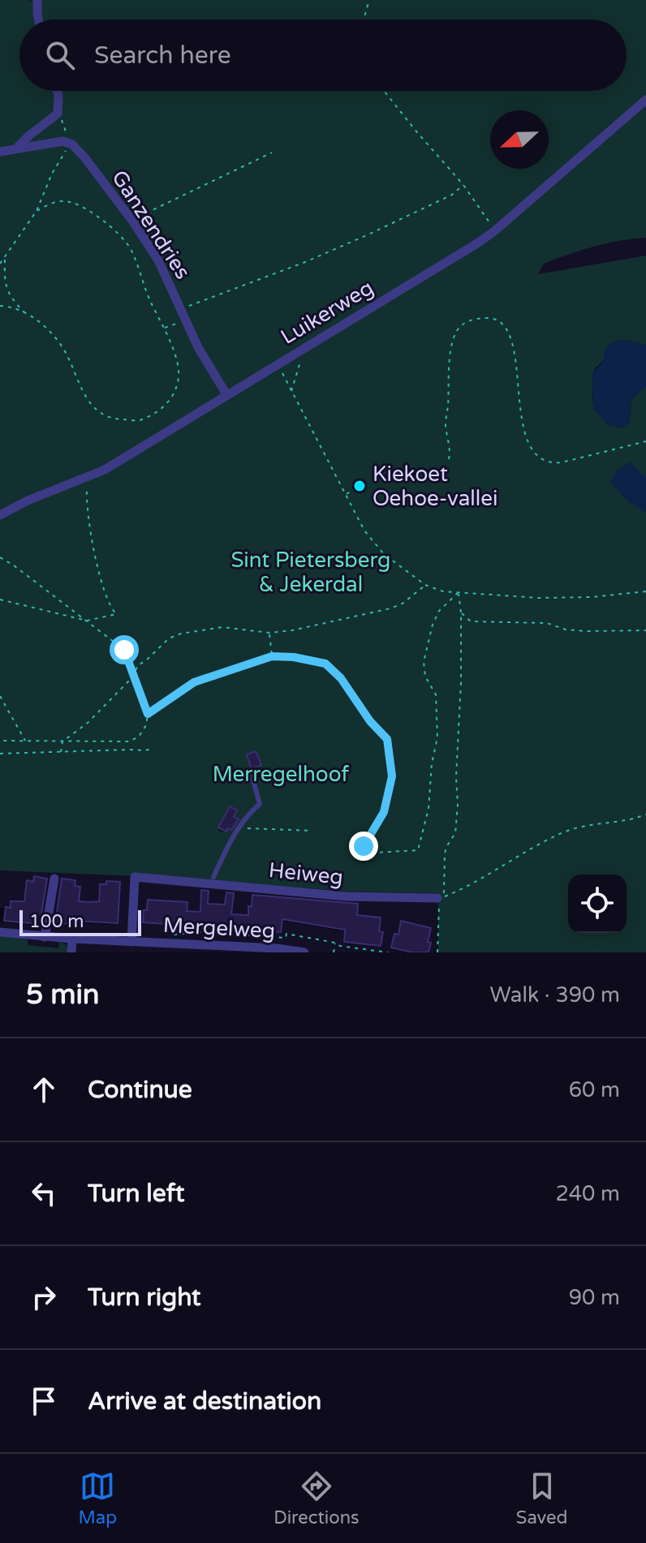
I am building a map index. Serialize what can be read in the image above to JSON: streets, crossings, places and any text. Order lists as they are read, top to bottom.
{
  "streets": {
    "street": [
      "Ganzendries",
      "Luikerweg",
      "Heiweg",
      "Mergelweg"
    ]
  },
  "crossings": [
    ["Ganzendries", "Luikerweg"],
    ["Heiweg", "Mergelweg"]
  ],
  "parks": ["Sint Pietersberg & Jekerdal", "Merregelhoof"],
  "places": ["Kiekoet Oehoe-vallei"],
  "scale_bar": "100 m",
  "north": "left",
  "page": {
    "search": "Search here",
    "scale": "100 m",
    "heading": ["5 min", "Walk · 390 m"],
    "list": [
      ["Continue", "60 m"],
      ["Turn left", "240 m"],
      ["Turn right", "90 m"],
      "Arrive at destination"
    ],
    "nav": ["Map", "Directions", "Saved"]
  }
}
